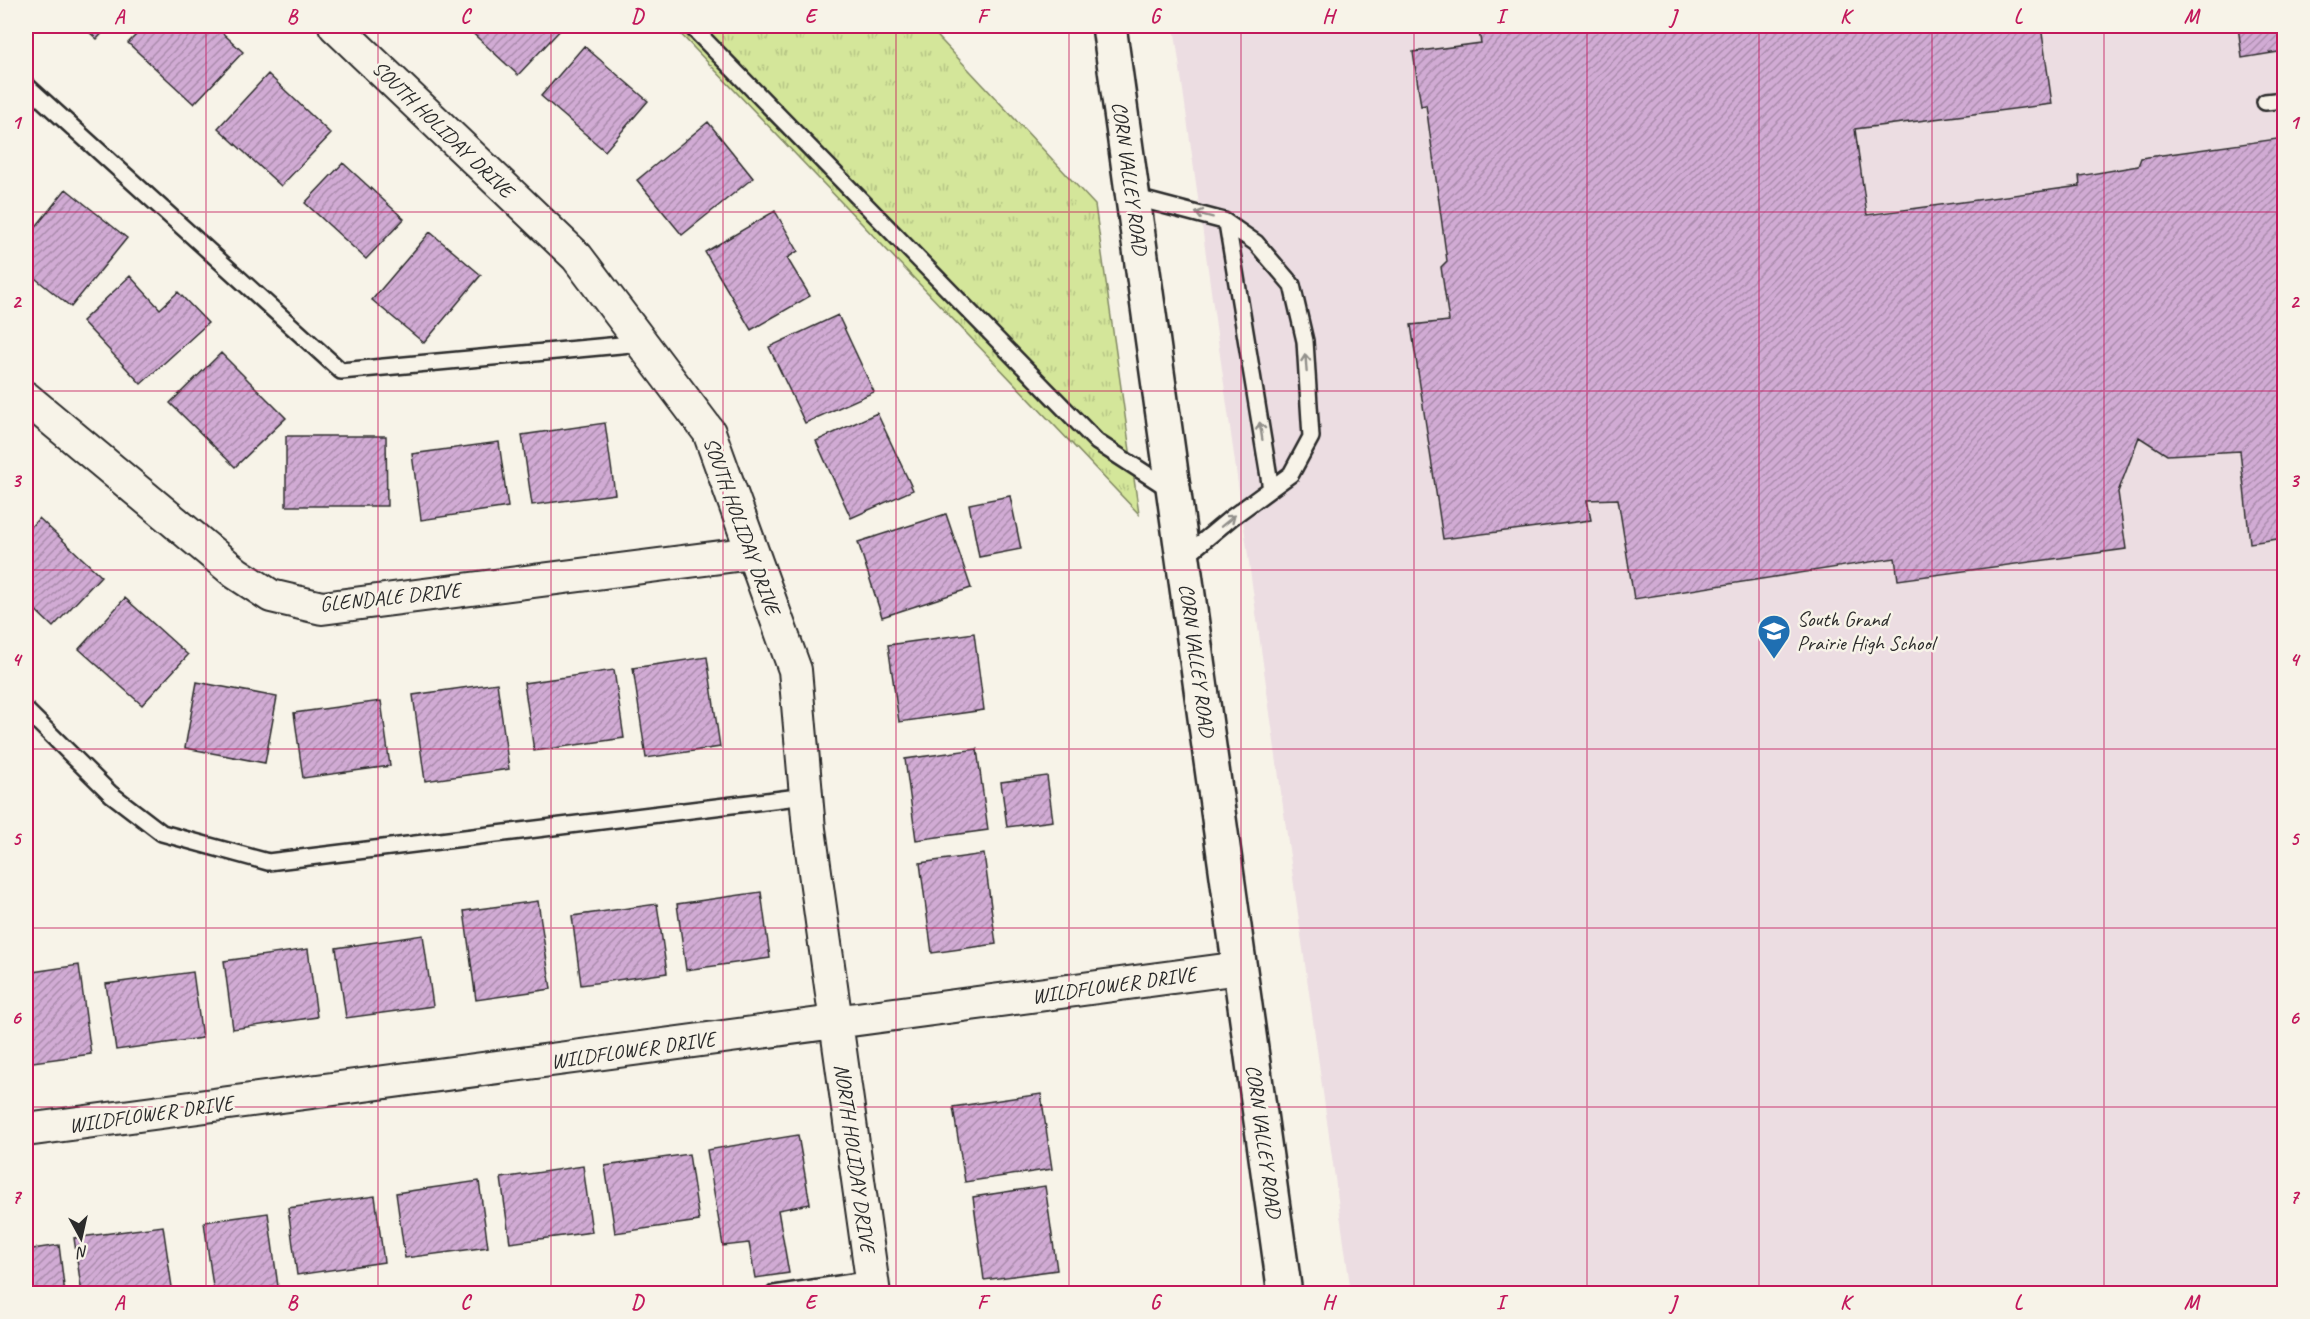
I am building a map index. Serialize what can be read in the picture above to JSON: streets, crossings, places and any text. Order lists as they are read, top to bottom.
{
  "streets": {
    "main road": ["CORN VALLEY ROAD"],
    "street": [
      "SOUTH HOLIDAY DRIVE",
      "GLENDALE DRIVE",
      "WILDFLOWER DRIVE",
      "NORTH HOLIDAY DRIVE"
    ]
  },
  "crossings": [
    ["SOUTH HOLIDAY DRIVE", "GLENDALE DRIVE"],
    ["SOUTH HOLIDAY DRIVE", "WILDFLOWER DRIVE"],
    ["SOUTH HOLIDAY DRIVE", "NORTH HOLIDAY DRIVE"],
    ["CORN VALLEY ROAD", "WILDFLOWER DRIVE"],
    ["WILDFLOWER DRIVE", "NORTH HOLIDAY DRIVE"]
  ],
  "places": {
    "school or university": ["South Grand Prairie High School"]
  },
  "north": "bottom",
  "grid": {
    "columns": [
      "A",
      "B",
      "C",
      "D",
      "E",
      "F",
      "G",
      "H",
      "I",
      "J",
      "K",
      "L",
      "M"
    ],
    "rows": [
      "1",
      "2",
      "3",
      "4",
      "5",
      "6",
      "7"
    ]
  }
}
